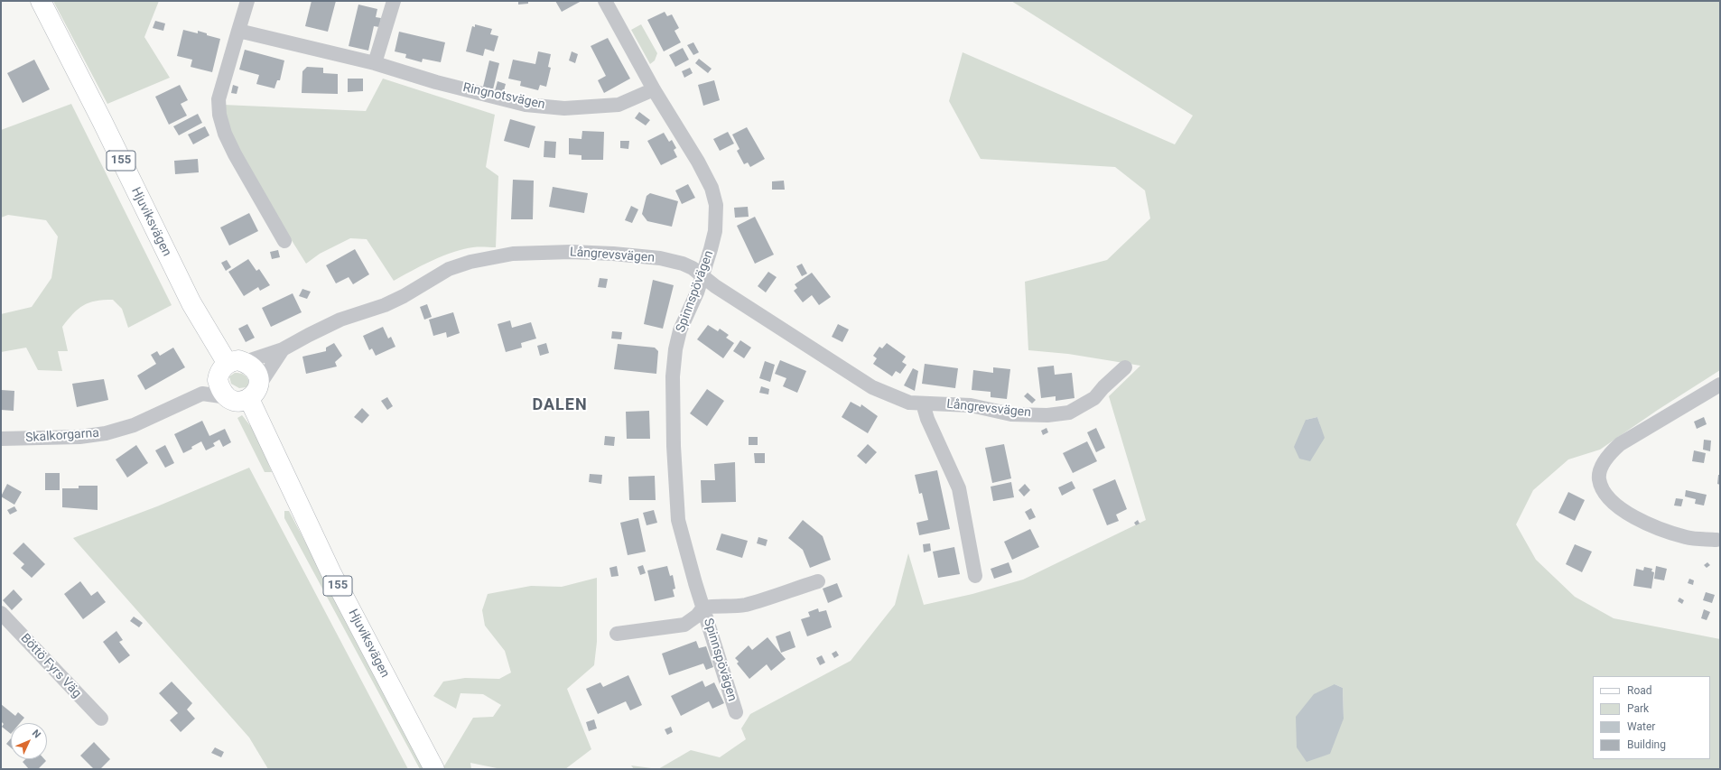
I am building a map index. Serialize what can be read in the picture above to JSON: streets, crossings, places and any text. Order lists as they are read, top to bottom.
{
  "streets": {
    "main road": ["155", "Hjuviksvägen"],
    "street": [
      "Ringnotsvägen",
      "Långrevsvägen",
      "Spinnspövägen",
      "Skalkorgarna",
      "Böttö Fyrs Väg"
    ]
  },
  "crossings": [
    ["Ringnotsvägen", "Spinnspövägen"],
    ["Hjuviksvägen", "Långrevsvägen"],
    ["Hjuviksvägen", "Skalkorgarna"],
    ["Långrevsvägen", "Spinnspövägen"],
    ["Långrevsvägen", "Skalkorgarna"]
  ],
  "districts": ["DALEN"],
  "legend": [
    "Road",
    "Park",
    "Water",
    "Building"
  ],
  "north": "top right"
}
